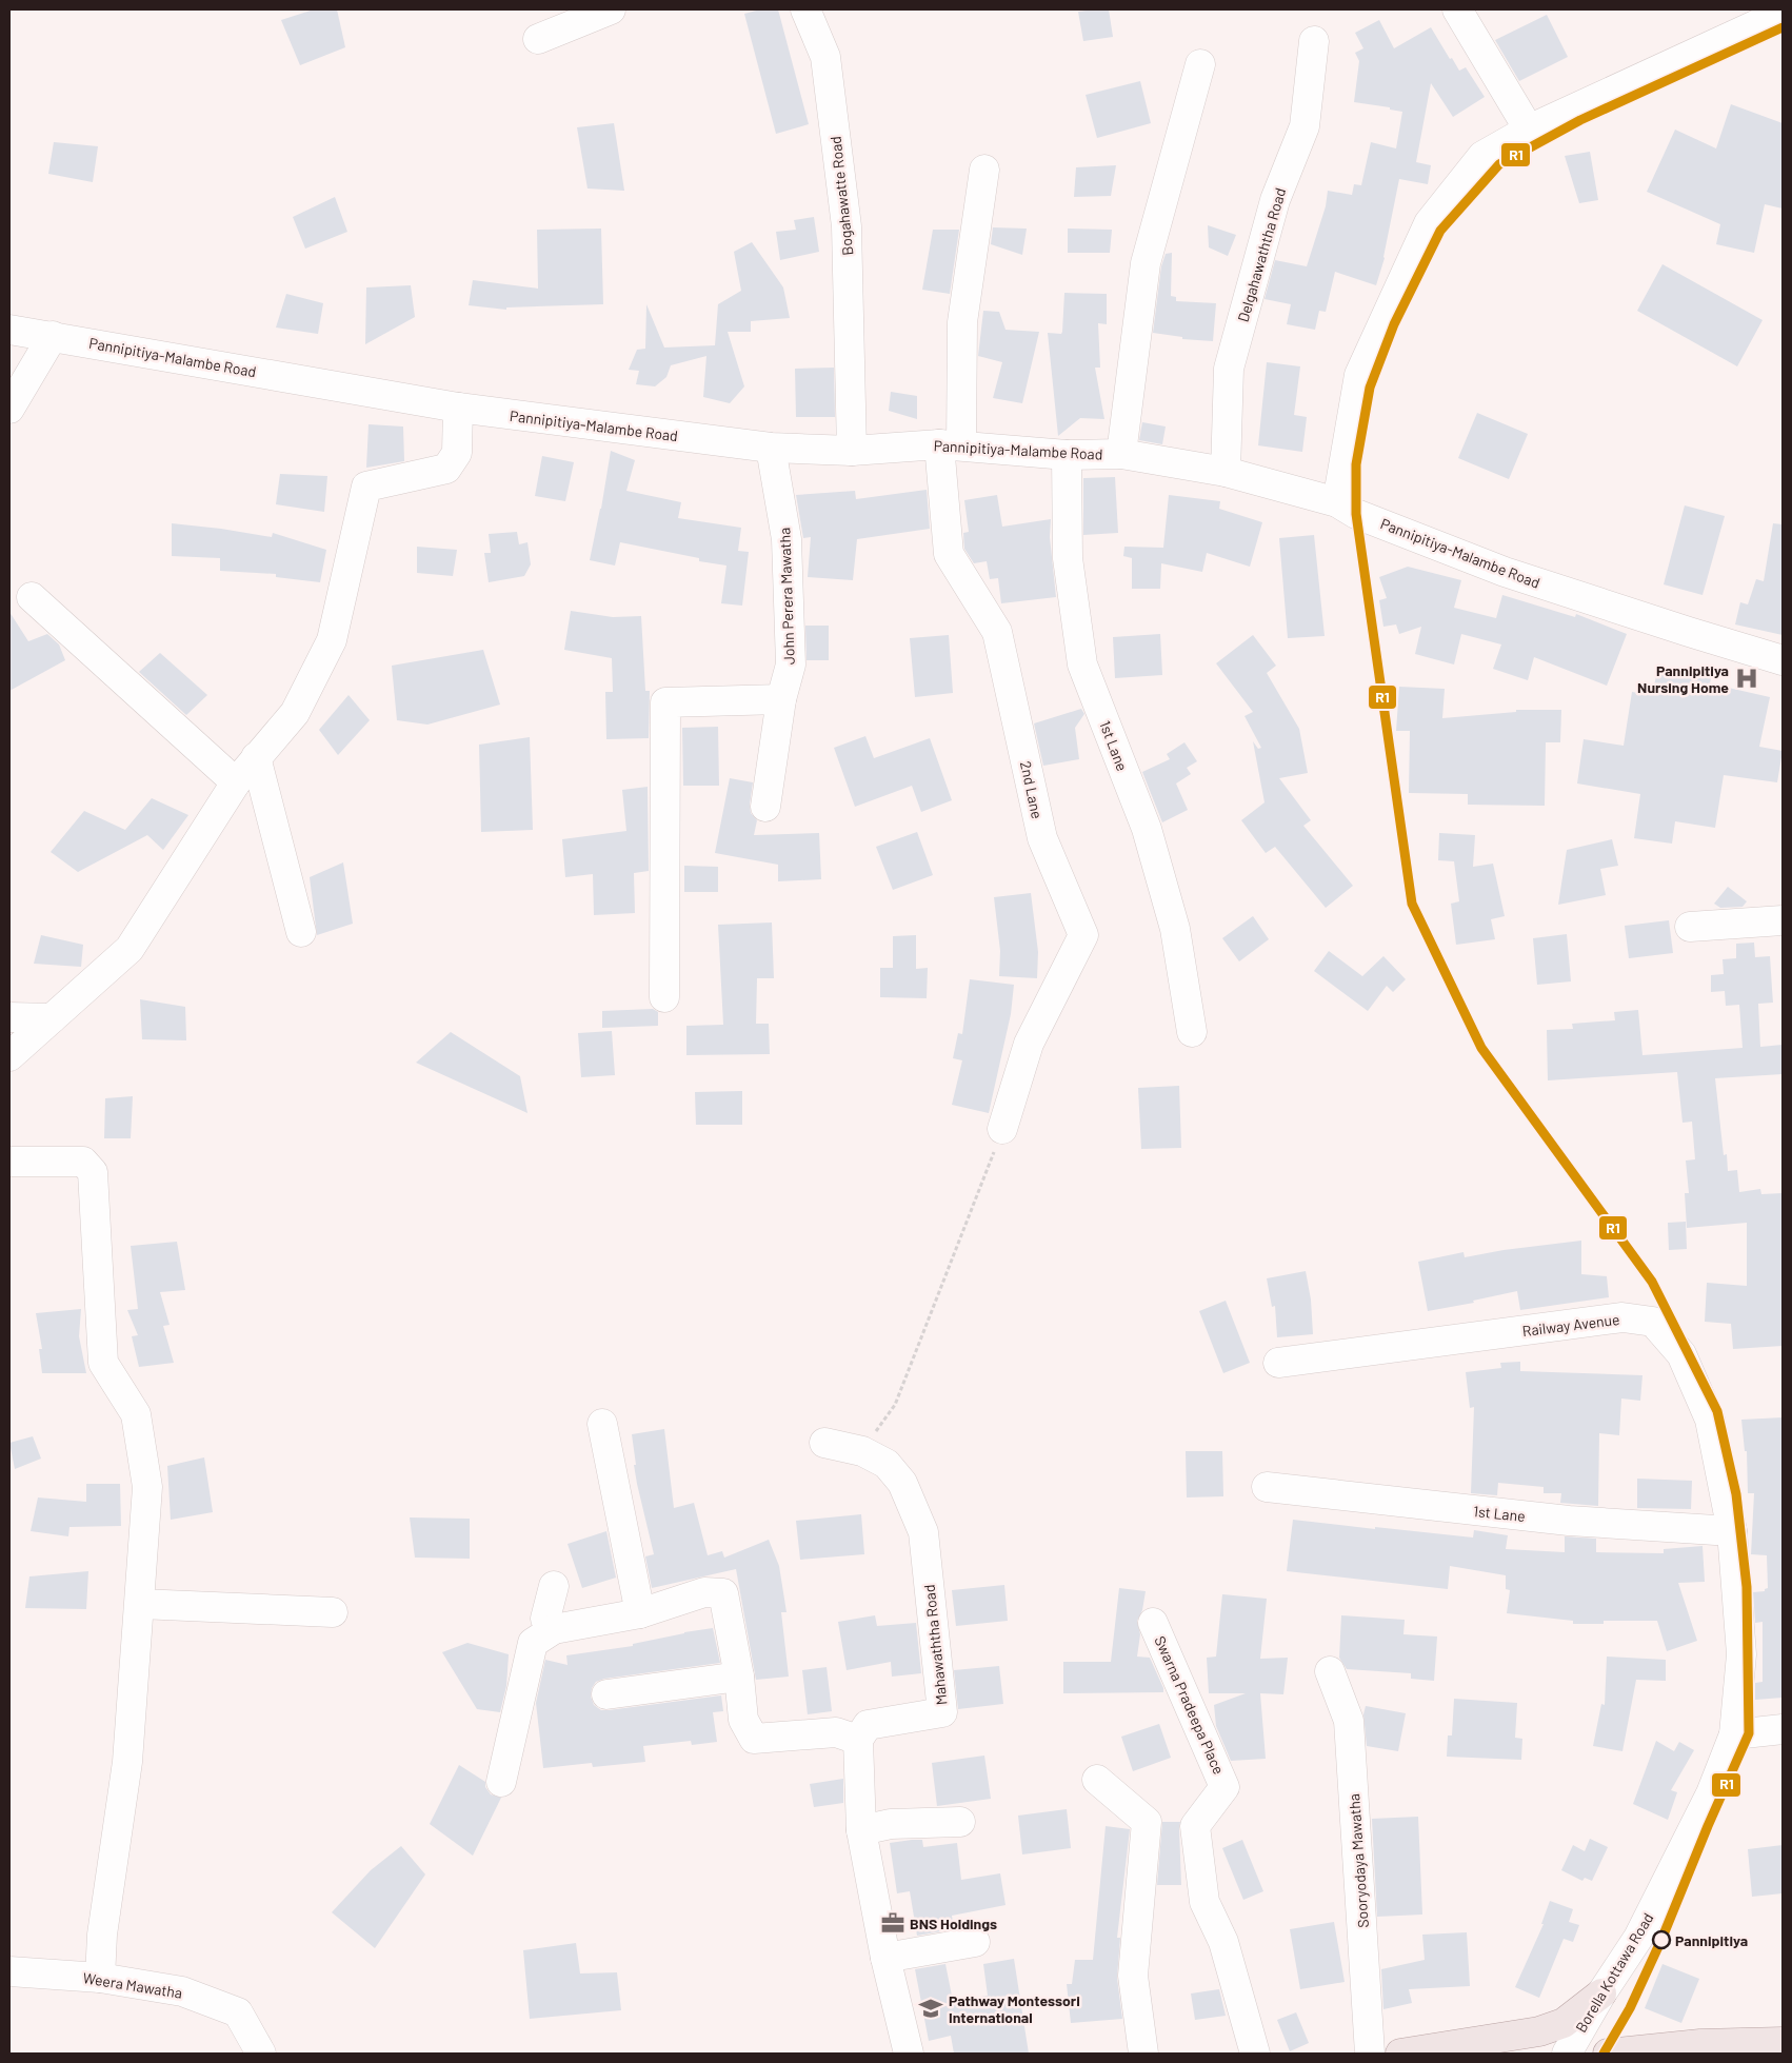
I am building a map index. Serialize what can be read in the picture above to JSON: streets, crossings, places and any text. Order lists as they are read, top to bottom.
{
  "streets": {
    "street": [
      "Bogahawatte Road",
      "Delgahawaththa Road",
      "Pannipitiya-Malambe Road",
      "John Perera Mawatha",
      "1st Lane",
      "2nd Lane",
      "Railway Avenue",
      "Mahawaththa Road",
      "Swarna Pradeepa Place",
      "Sooryodaya Mawatha",
      "Borella Kottawa Road",
      "Weera Mawatha"
    ]
  },
  "crossings": [
    ["Bogahawatte Road", "Pannipitiya-Malambe Road"],
    ["Delgahawaththa Road", "Pannipitiya-Malambe Road"],
    ["Pannipitiya-Malambe Road", "John Perera Mawatha"],
    ["Pannipitiya-Malambe Road", "1st Lane"],
    ["Pannipitiya-Malambe Road", "2nd Lane"],
    ["1st Lane", "Railway Avenue"],
    ["Railway Avenue", "Borella Kottawa Road"]
  ],
  "places": {
    "hospital": ["Pannipitiya Nursing Home"],
    "office": ["BNS Holdings"],
    "other": ["Pannipitiya"],
    "school or university": ["Pathway Montessori International"]
  },
  "lines": ["transit line R1"]
}
